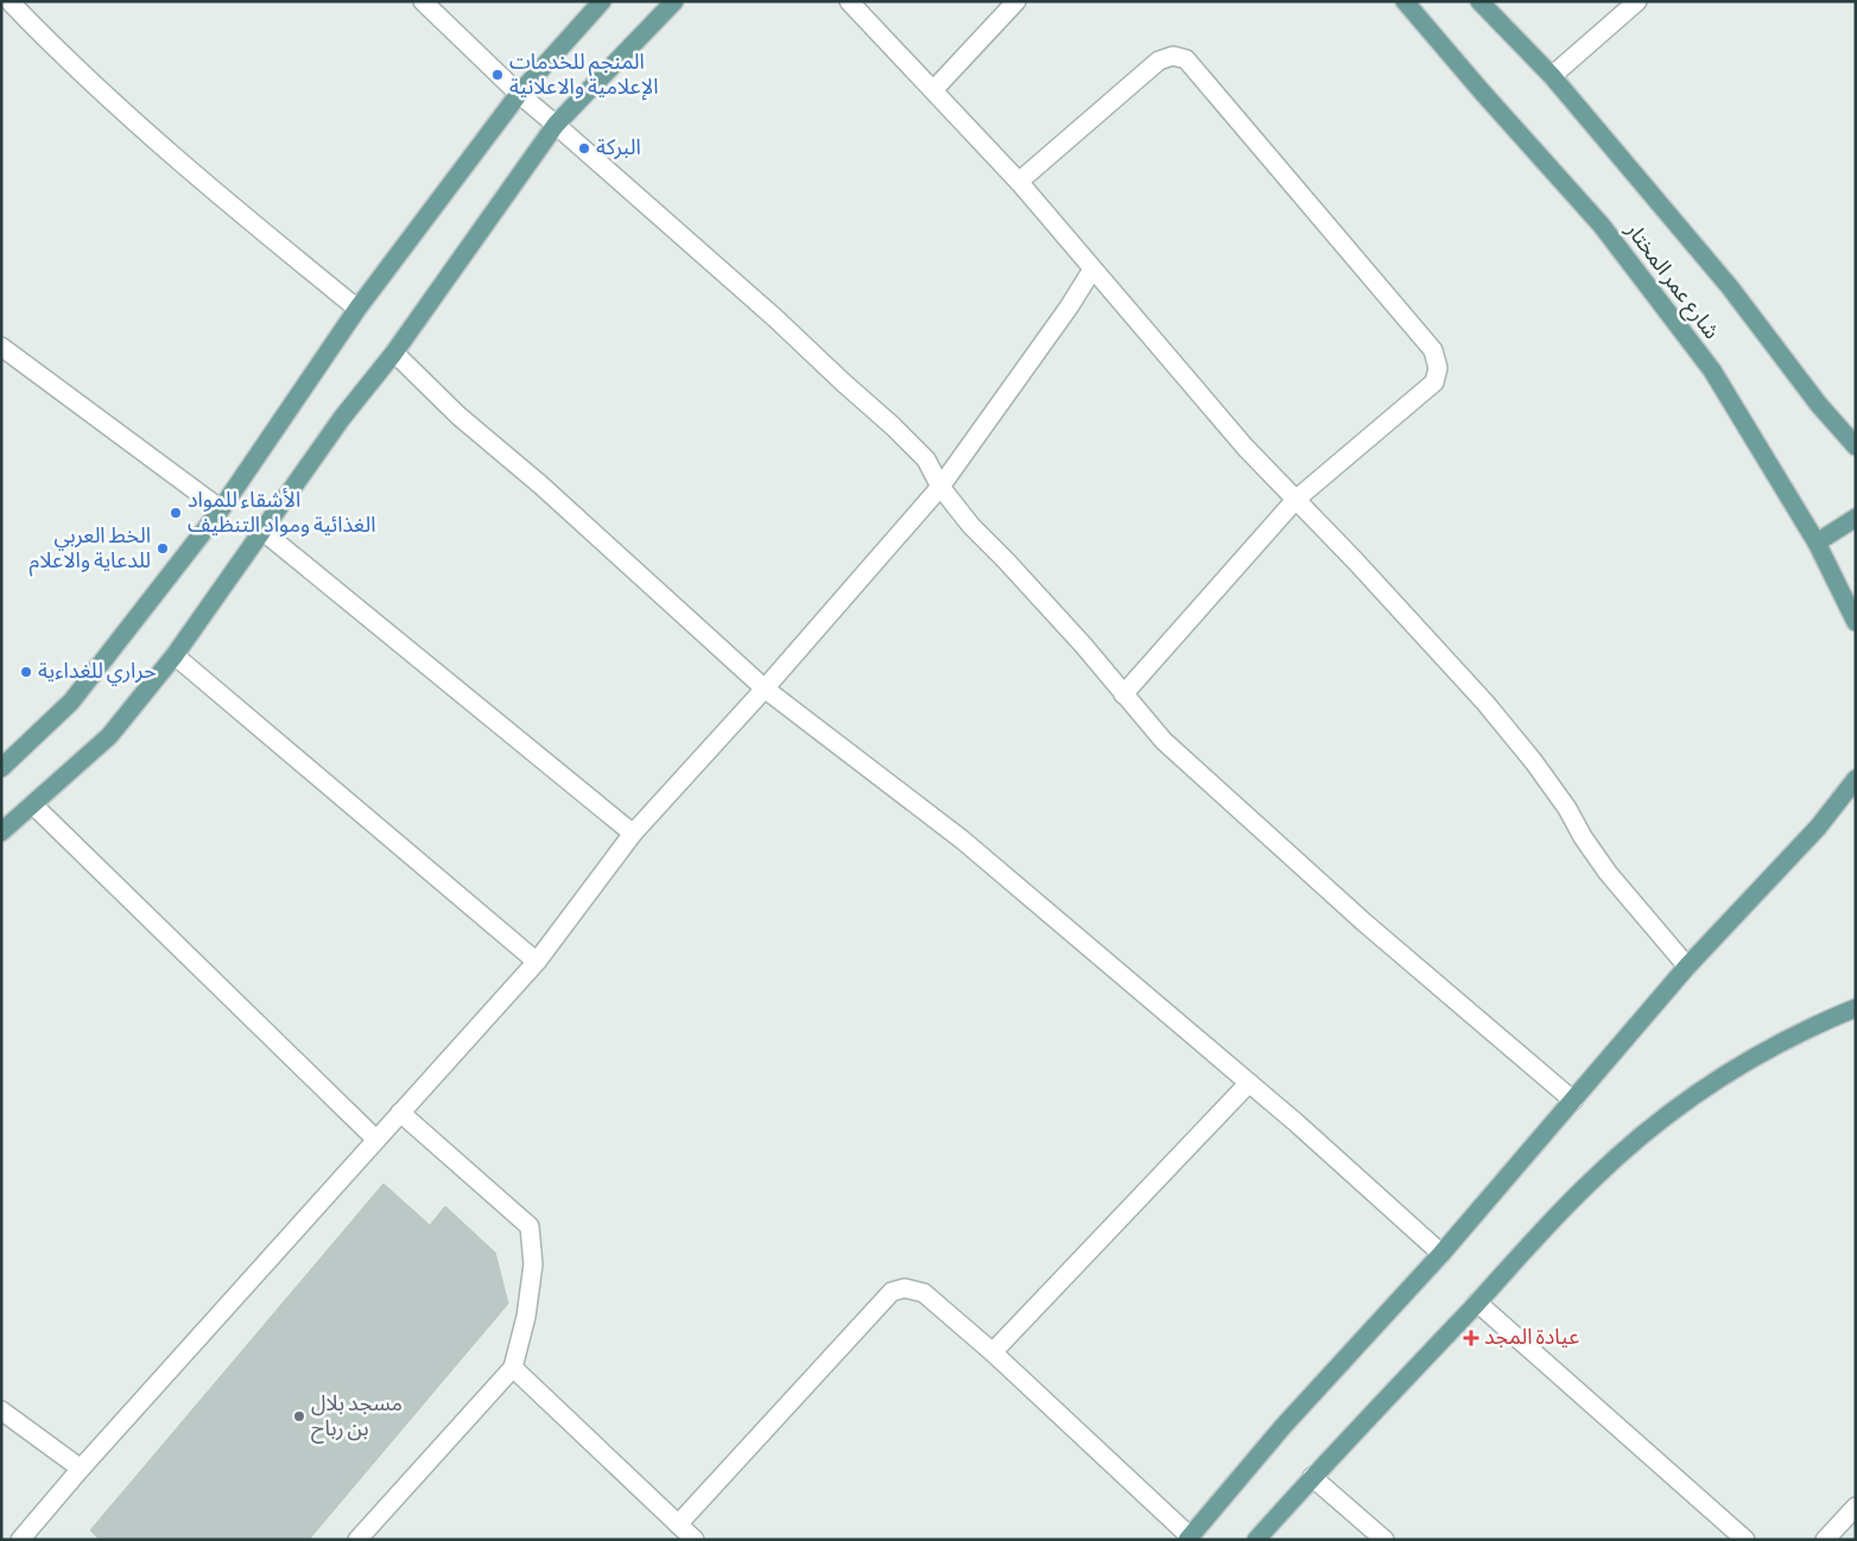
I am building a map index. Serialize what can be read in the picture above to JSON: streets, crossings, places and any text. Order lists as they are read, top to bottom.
{
  "streets": {
    "main road": ["شارع عمر المختار"]
  },
  "places": {
    "other": [
      "المنجم للخدمات الإعلامية والاعلانية",
      "البركة",
      "الأشقاء للمواد الغذائية ومواد التنظيف",
      "الخط العربي للدعاية والاعلام",
      "حراري للغداءية",
      "مسجد بلال بن رباح"
    ],
    "health": ["عيادة المجد"]
  }
}
